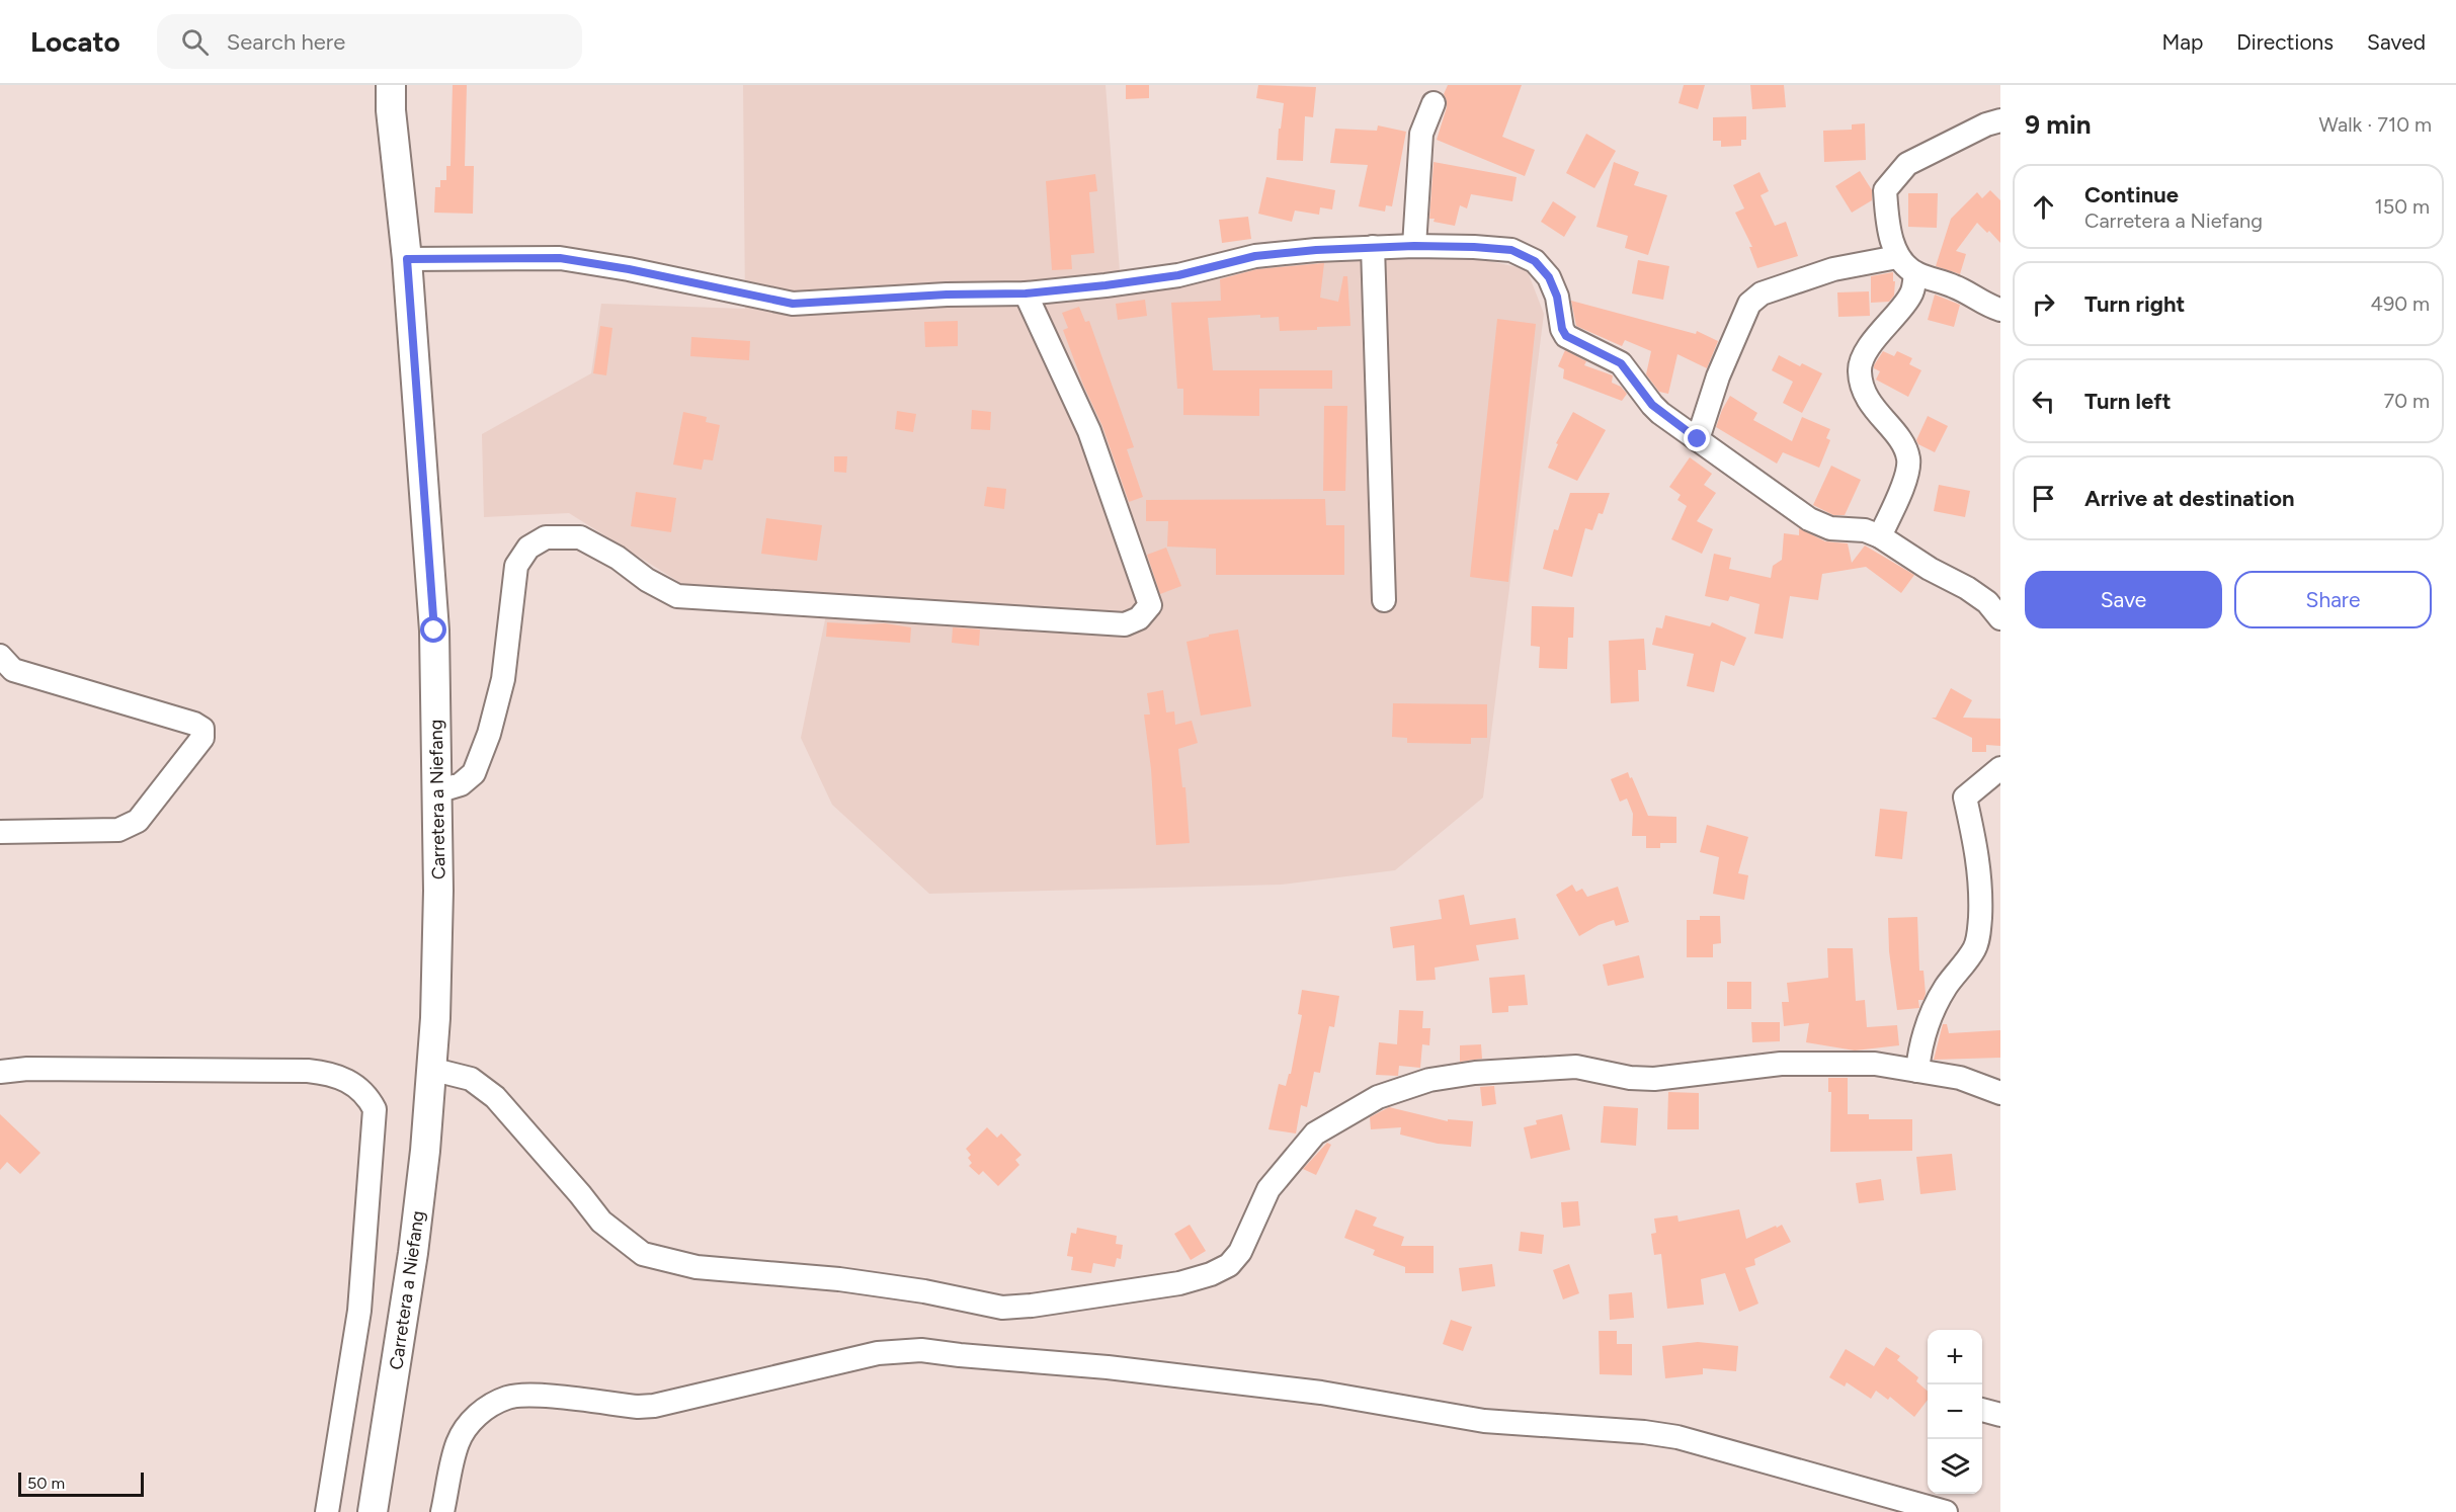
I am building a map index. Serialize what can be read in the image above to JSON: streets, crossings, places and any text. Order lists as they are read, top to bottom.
{
  "streets": {
    "main road": ["Carretera a Niefang"]
  },
  "scale_bar": "50 m",
  "page": {
    "header": "Locato",
    "search": "Search here",
    "nav": ["Map", "Directions", "Saved"],
    "heading": ["9 min", "Walk · 710 m"],
    "list": [
      ["Continue", "Carretera a Niefang", "150 m"],
      ["Turn right", "490 m"],
      ["Turn left", "70 m"],
      "Arrive at destination"
    ],
    "buttons": ["Save", "Share"],
    "map_buttons": ["+", "−"],
    "scale": "50 m"
  }
}
